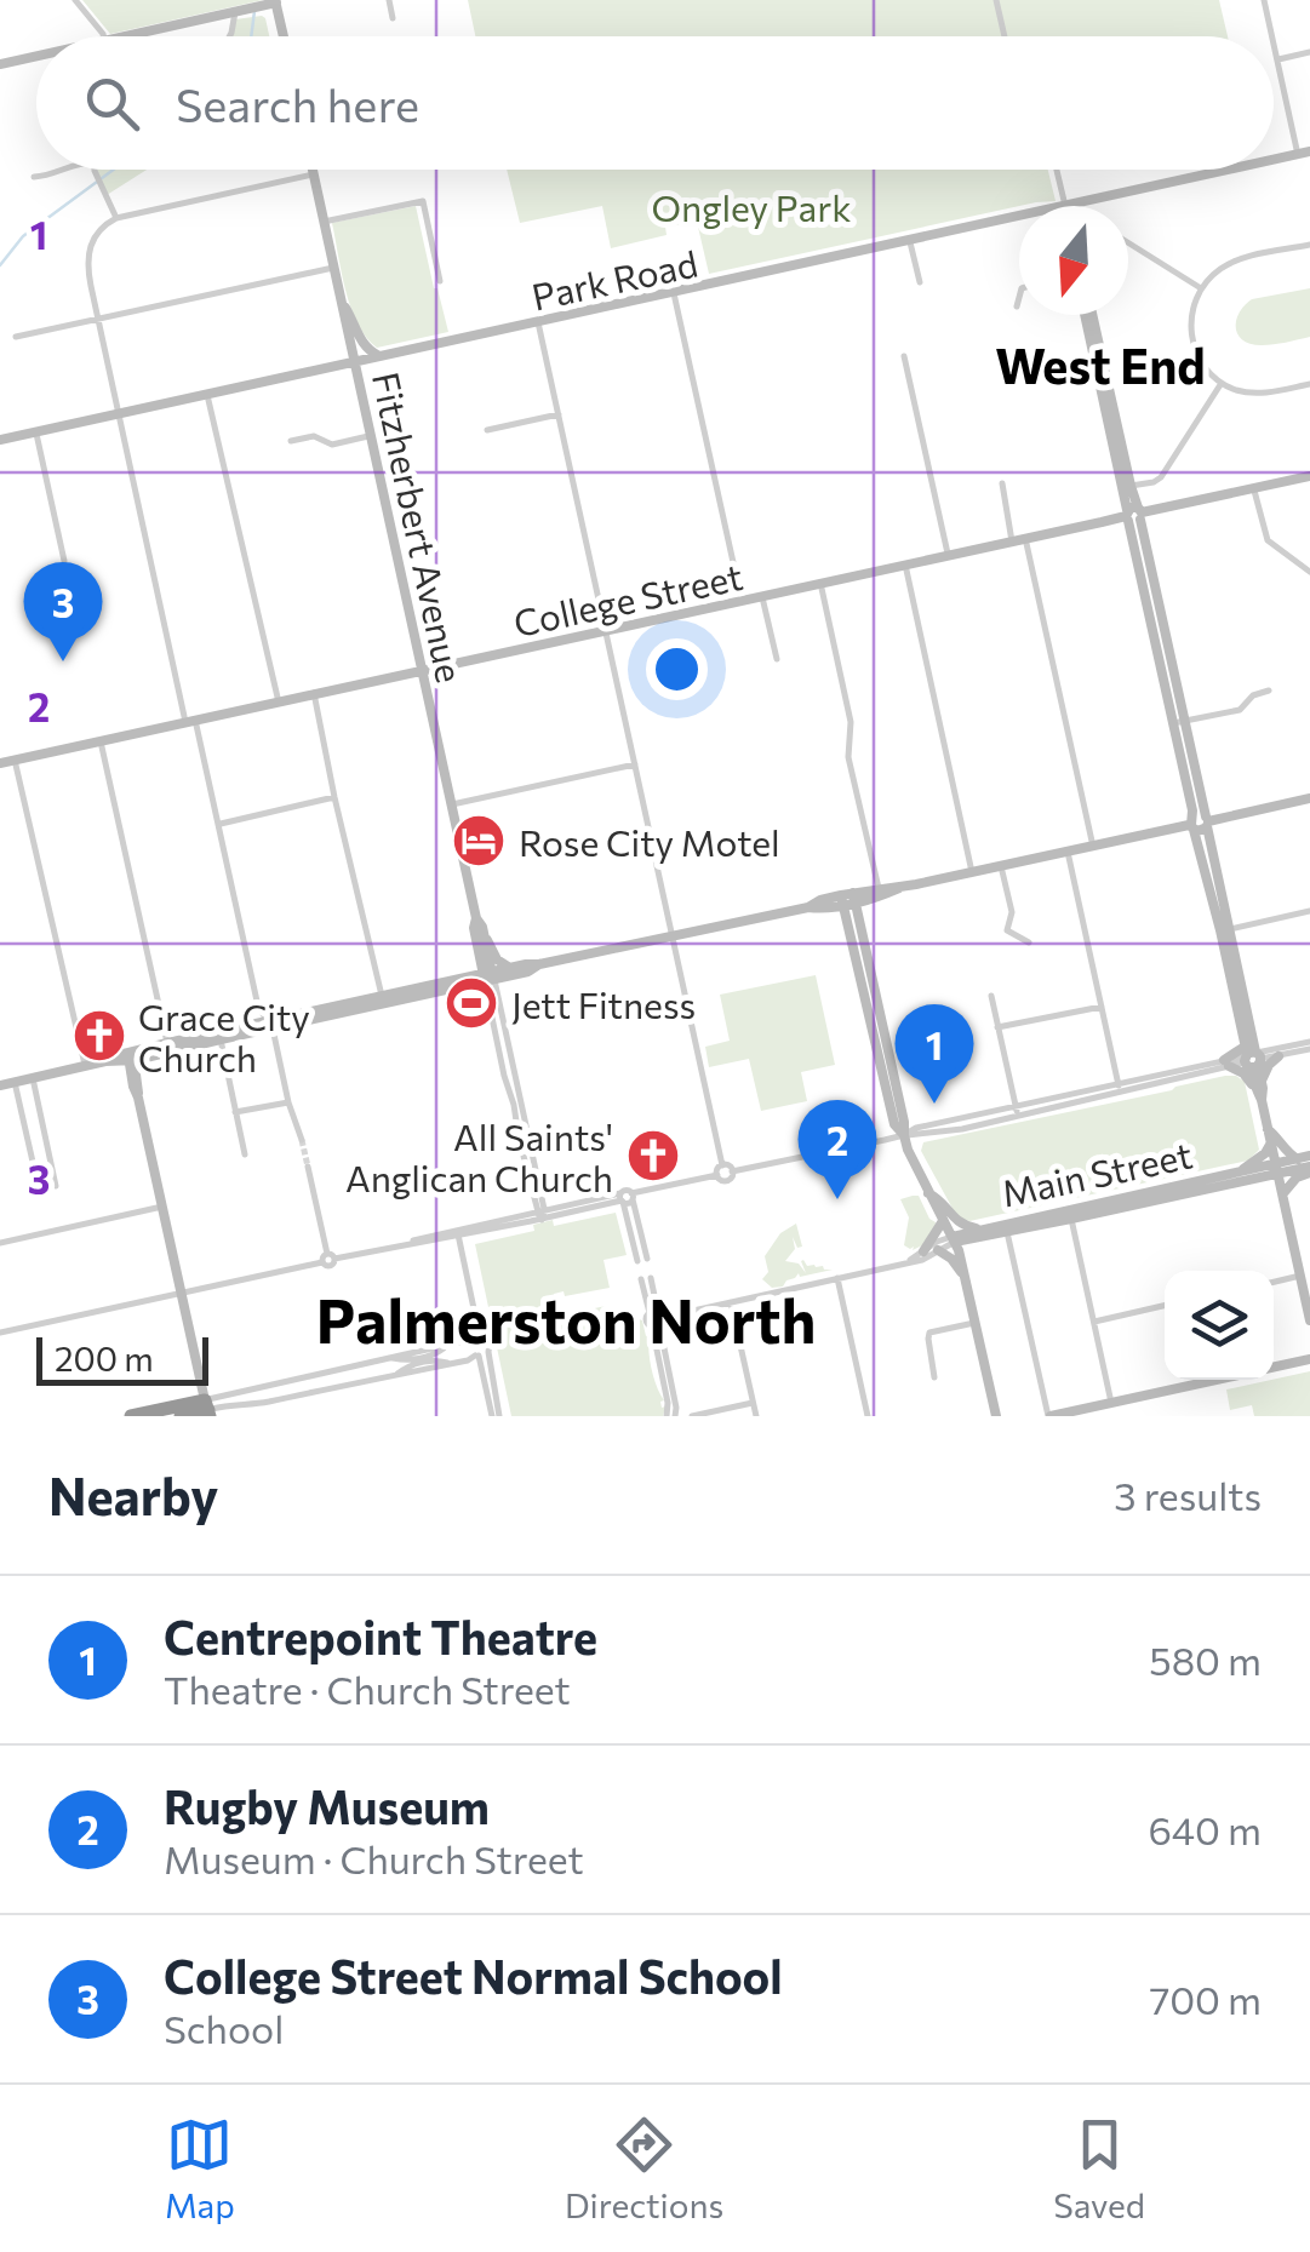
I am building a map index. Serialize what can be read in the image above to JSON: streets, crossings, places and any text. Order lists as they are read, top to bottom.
{
  "streets": {
    "main road": [
      "Park Road",
      "Fitzherbert Avenue",
      "College Street",
      "Main Street"
    ]
  },
  "crossings": [
    ["Park Road", "Fitzherbert Avenue"],
    ["Fitzherbert Avenue", "College Street"]
  ],
  "districts": ["West End", "Palmerston North"],
  "parks": ["Ongley Park"],
  "places": {
    "hotel": ["Rose City Motel"],
    "sports": ["Jett Fitness"],
    "church": ["Grace City Church", "All Saints' Anglican Church"]
  },
  "scale_bar": "200 m",
  "north": "bottom",
  "page": {
    "search": "Search here",
    "pins": ["3", "1", "2"],
    "scale": "200 m",
    "heading": ["Nearby", "3 results"],
    "list": [
      {
        "mark": "1",
        "name": "Centrepoint Theatre",
        "note": "Theatre · Church Street",
        "value": "580 m"
      },
      {
        "mark": "2",
        "name": "Rugby Museum",
        "note": "Museum · Church Street",
        "value": "640 m"
      },
      {
        "mark": "3",
        "name": "College Street Normal School",
        "note": "School",
        "value": "700 m"
      }
    ],
    "nav": ["Map", "Directions", "Saved"]
  },
  "grid": {
    "rows": ["1", "2", "3"]
  }
}
